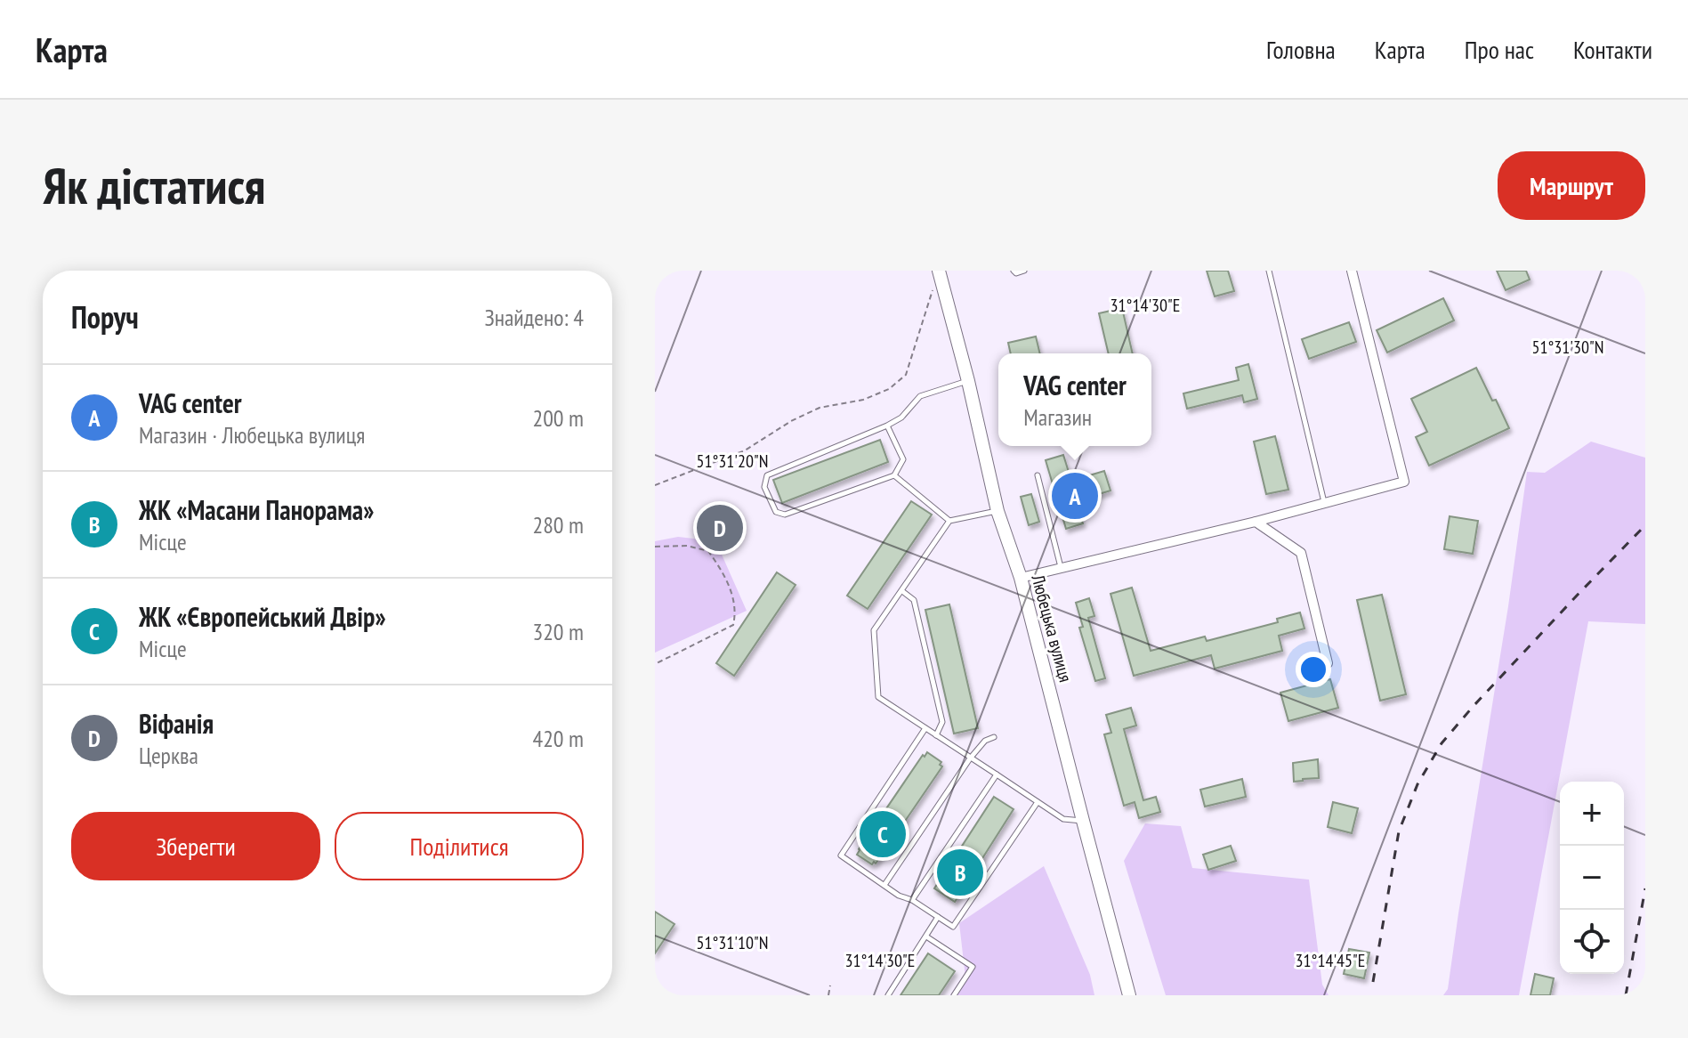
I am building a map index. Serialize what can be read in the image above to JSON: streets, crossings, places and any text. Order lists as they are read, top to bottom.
{
  "streets": {
    "main road": ["Любецька вулиця"]
  },
  "page": {
    "header": "Карта",
    "nav": [
      "Головна",
      "Карта",
      "Про нас",
      "Контакти"
    ],
    "buttons": [
      "Маршрут",
      ["Зберегти", "Поділитися"]
    ],
    "title": "Як дістатися",
    "heading": ["Поруч", "Знайдено: 4"],
    "popup": ["VAG center", "Магазин"],
    "list": [
      {
        "mark": "A",
        "name": "VAG center",
        "note": "Магазин · Любецька вулиця",
        "value": "200 m"
      },
      {
        "mark": "B",
        "name": "ЖК «Масани Панорама»",
        "note": "Місце",
        "value": "280 m"
      },
      {
        "mark": "C",
        "name": "ЖК «Європейський Двір»",
        "note": "Місце",
        "value": "320 m"
      },
      {
        "mark": "D",
        "name": "Віфанія",
        "note": "Церква",
        "value": "420 m"
      }
    ],
    "pins": [
      "A",
      "D",
      "C",
      "B"
    ],
    "map_buttons": ["+", "−"]
  },
  "coordinates": [
    "31°14'30\"E",
    "51°31'30\"N",
    "51°31'20\"N",
    "51°31'10\"N",
    "31°14'45\"E"
  ]
}
